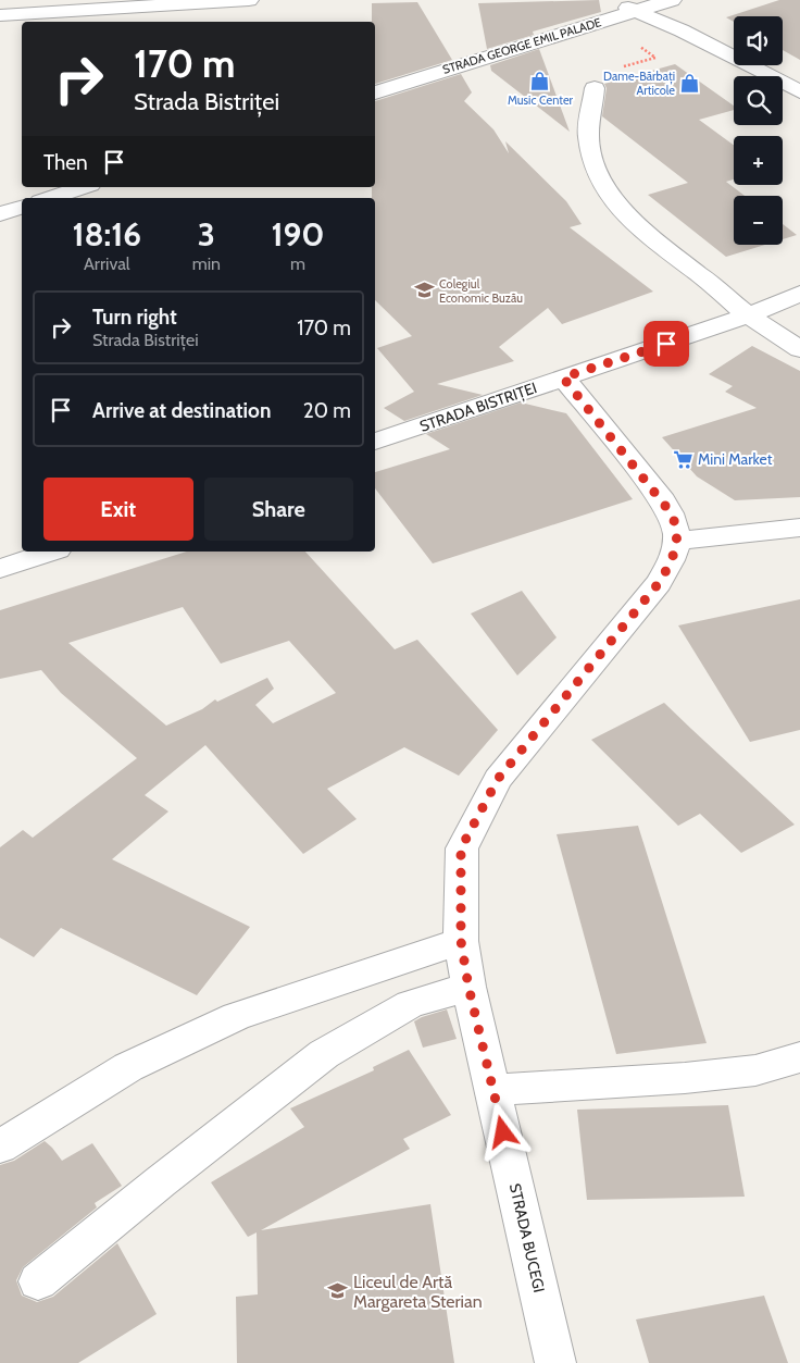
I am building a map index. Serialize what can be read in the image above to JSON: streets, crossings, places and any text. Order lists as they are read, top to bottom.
{
  "streets": {
    "street": ["STRADA GEORGE EMIL PALADE", "STRADA BISTRIȚEI", "STRADA BUCEGI"]
  },
  "places": {
    "shop": ["Music Center", "Dame-Bărbați Articole"],
    "school or university": ["Colegiul Economic Buzău", "Liceul de Artă Margareta Sterian"],
    "supermarket": ["Mini Market"]
  },
  "page": {
    "map_buttons": ["+", "−"],
    "turn": ["170 m", "Strada Bistriței"],
    "then": "Then",
    "eta": [
      "18:16",
      "Arrival",
      "3",
      "min",
      "190",
      "m"
    ],
    "list": [
      {
        "name": "Turn right",
        "note": "Strada Bistriței",
        "value": "170 m"
      },
      {
        "name": "Arrive at destination",
        "value": "20 m"
      }
    ],
    "buttons": ["Exit", "Share"]
  }
}
